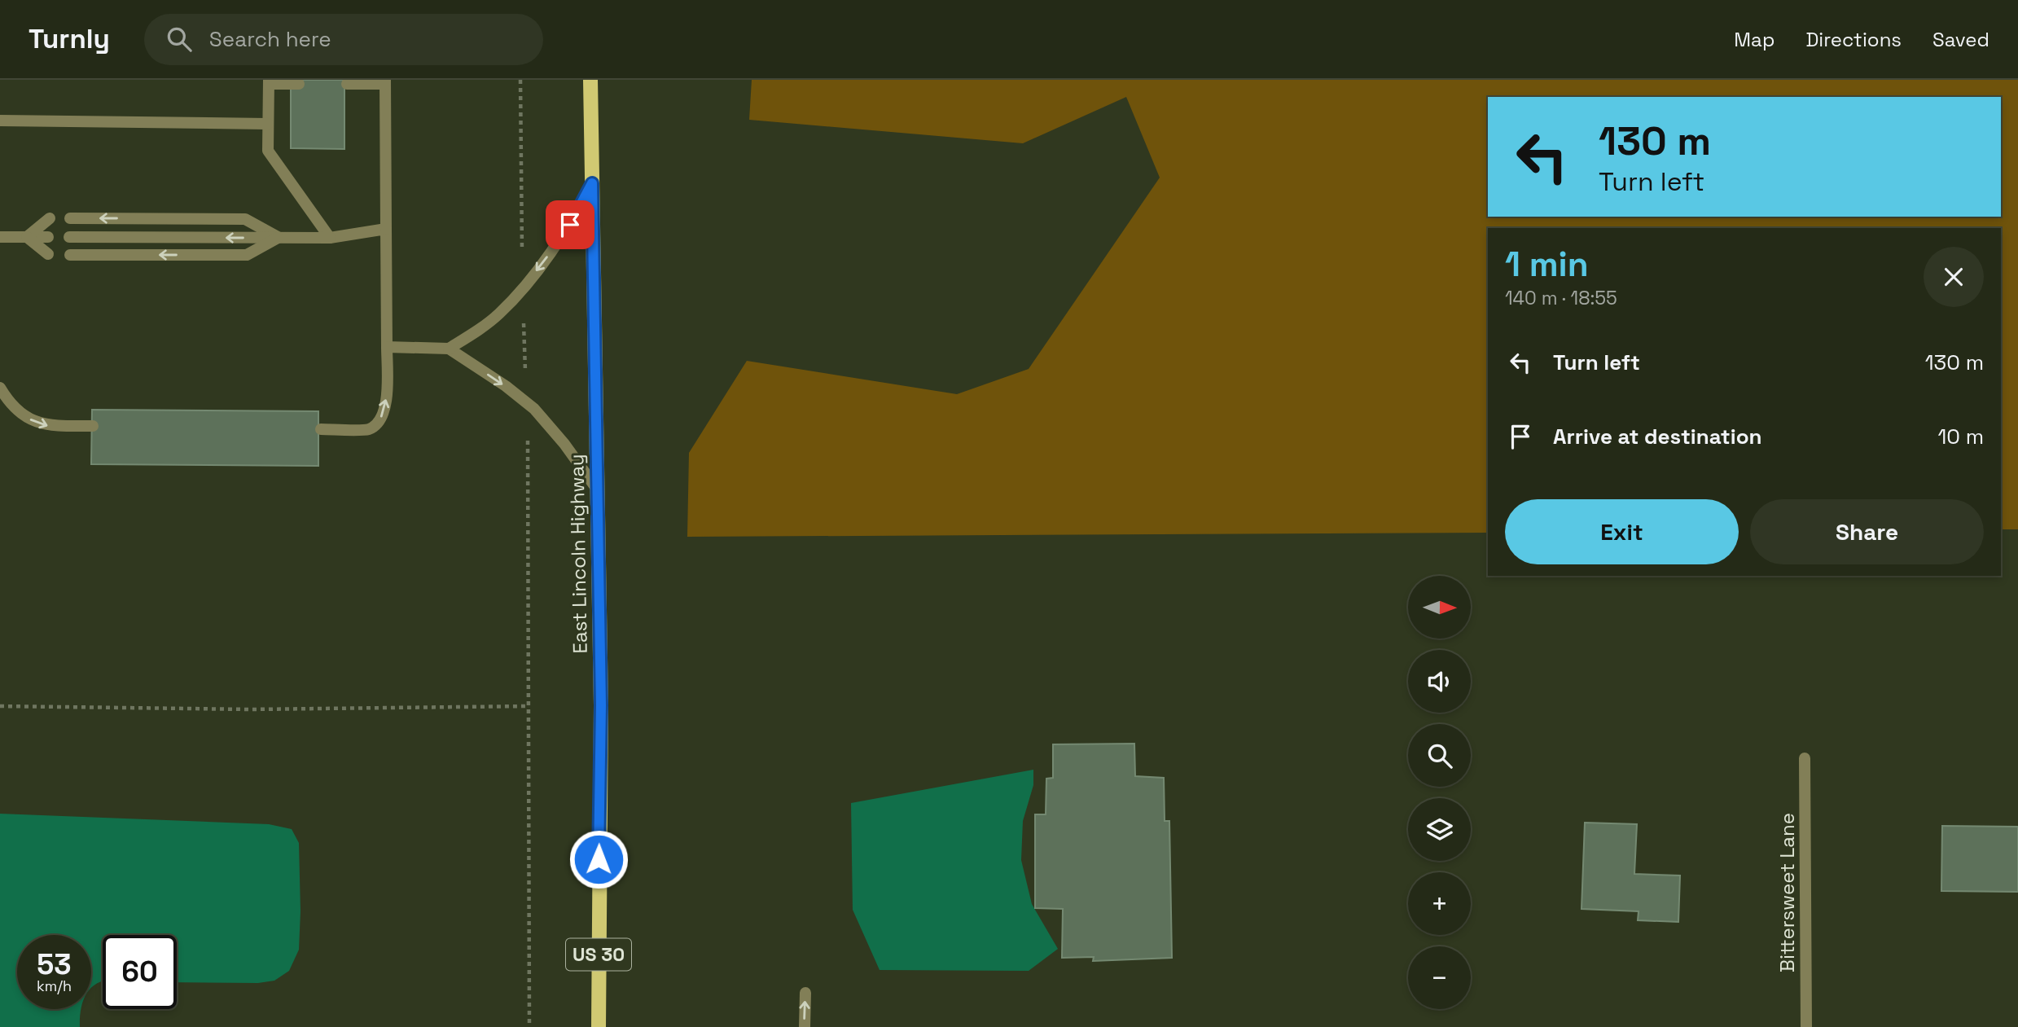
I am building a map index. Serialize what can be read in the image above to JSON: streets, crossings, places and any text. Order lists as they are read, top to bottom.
{
  "streets": {
    "main road": ["East Lincoln Highway", "US 30"],
    "street": ["Bittersweet Lane"]
  },
  "north": "right",
  "page": {
    "header": "Turnly",
    "search": "Search here",
    "nav": ["Map", "Directions", "Saved"],
    "turn": ["130 m", "Turn left"],
    "heading": ["1 min", "140 m · 18:55"],
    "list": [
      {
        "name": "Turn left",
        "value": "130 m"
      },
      {
        "name": "Arrive at destination",
        "value": "10 m"
      }
    ],
    "buttons": ["Exit", "Share"],
    "map_buttons": ["+", "−"],
    "speed": "53 km/h",
    "limit": "60"
  }
}
